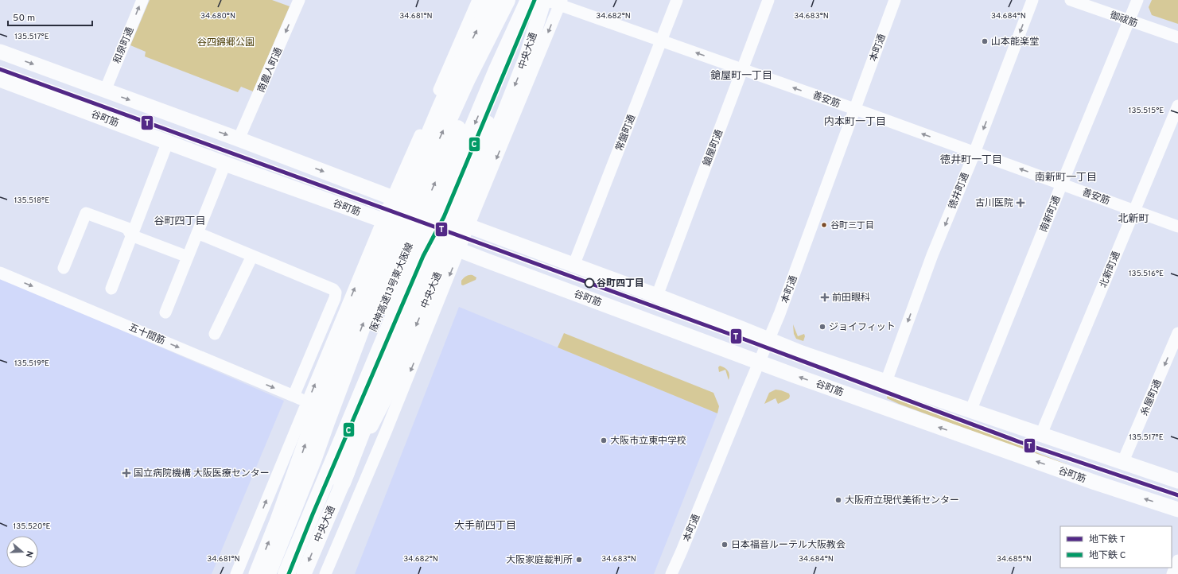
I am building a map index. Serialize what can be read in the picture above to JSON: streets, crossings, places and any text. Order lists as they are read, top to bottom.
{
  "streets": {
    "highway": ["阪神高速13号東大阪線"],
    "main road": ["中央大通", "谷町筋"],
    "street": [
      "御祓筋",
      "和泉町通",
      "本町通",
      "南農人町通",
      "善安筋",
      "常盤町通",
      "鎗屋町通",
      "徳井町通",
      "南新町通",
      "北新町通",
      "五十間筋",
      "糸屋町通"
    ]
  },
  "crossings": [
    ["御祓筋", "南新町通"],
    ["本町通", "善安筋"],
    ["本町通", "谷町筋"],
    ["中央大通", "善安筋"],
    ["中央大通", "谷町筋"],
    ["善安筋", "常盤町通"],
    ["善安筋", "鎗屋町通"],
    ["善安筋", "徳井町通"],
    ["善安筋", "南新町通"],
    ["善安筋", "北新町通"]
  ],
  "one_way": [
    "和泉町通",
    "南農人町通",
    "善安筋",
    "徳井町通",
    "五十間筋",
    "糸屋町通"
  ],
  "districts": [
    "鎗屋町一丁目",
    "内本町一丁目",
    "徳井町一丁目",
    "南新町一丁目",
    "北新町",
    "谷町四丁目",
    "大手前四丁目"
  ],
  "parks": ["谷四錦郷公園"],
  "places": {
    "other": [
      "山本能楽堂",
      "谷町三丁目",
      "谷町四丁目",
      "ジョイフィット",
      "大阪市立東中学校",
      "大阪府立現代美術センター",
      "日本福音ルーテル大阪教会",
      "大阪家庭裁判所"
    ],
    "health": ["古川医院", "前田眼科", "国立病院機構 大阪医療センター"]
  },
  "lines": ["metro line C", "metro line T"],
  "legend": ["地下鉄 T", "地下鉄 C"],
  "scale_bar": "50 m",
  "north": "right",
  "coordinates": [
    "34.684°N",
    "34.680°N",
    "34.681°N",
    "34.682°N",
    "34.683°N",
    "135.517°E",
    "135.515°E",
    "135.518°E",
    "135.516°E",
    "135.519°E",
    "135.520°E",
    "34.685°N"
  ]
}
